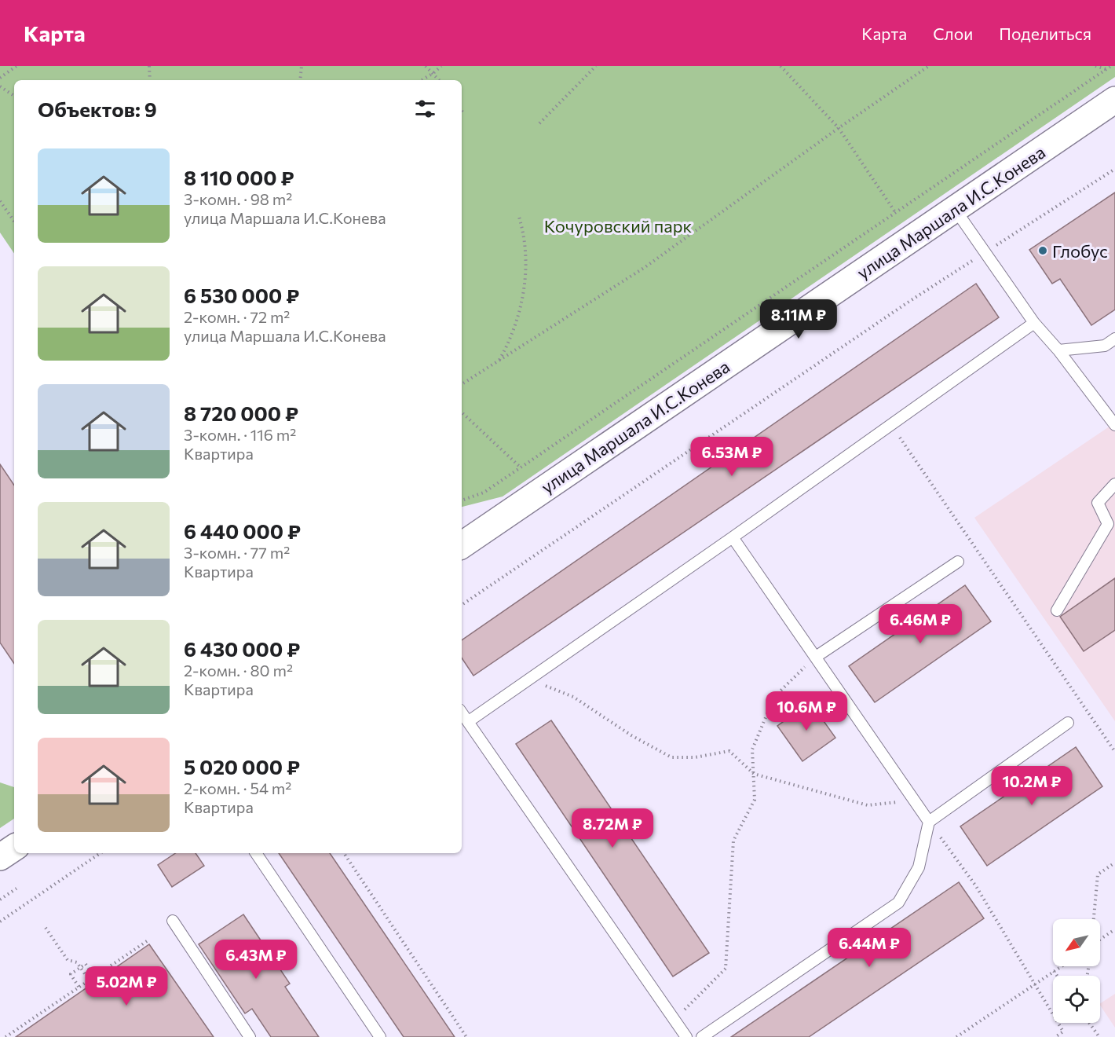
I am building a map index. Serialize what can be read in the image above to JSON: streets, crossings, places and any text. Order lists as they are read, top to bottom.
{
  "streets": {
    "main road": ["улица Маршала И.С.Конева"]
  },
  "parks": ["Кочуровский парк"],
  "places": ["Глобус"],
  "north": "bottom left",
  "page": {
    "header": "Карта",
    "nav": ["Карта", "Слои", "Поделиться"],
    "heading": "Объектов: 9",
    "list": [
      {
        "name": "8 110 000 ₽",
        "note": "3-комн. · 98 m² · улица Маршала И.С.Конева"
      },
      {
        "name": "6 530 000 ₽",
        "note": "2-комн. · 72 m² · улица Маршала И.С.Конева"
      },
      {
        "name": "8 720 000 ₽",
        "note": "3-комн. · 116 m² · Квартира"
      },
      {
        "name": "6 440 000 ₽",
        "note": "3-комн. · 77 m² · Квартира"
      },
      {
        "name": "6 430 000 ₽",
        "note": "2-комн. · 80 m² · Квартира"
      },
      {
        "name": "5 020 000 ₽",
        "note": "2-комн. · 54 m² · Квартира"
      }
    ],
    "price": [
      "8.11M ₽",
      "6.53M ₽",
      "6.46M ₽",
      "10.6M ₽",
      "10.2M ₽",
      "8.72M ₽",
      "6.44M ₽",
      "6.43M ₽",
      "5.02M ₽"
    ]
  }
}
